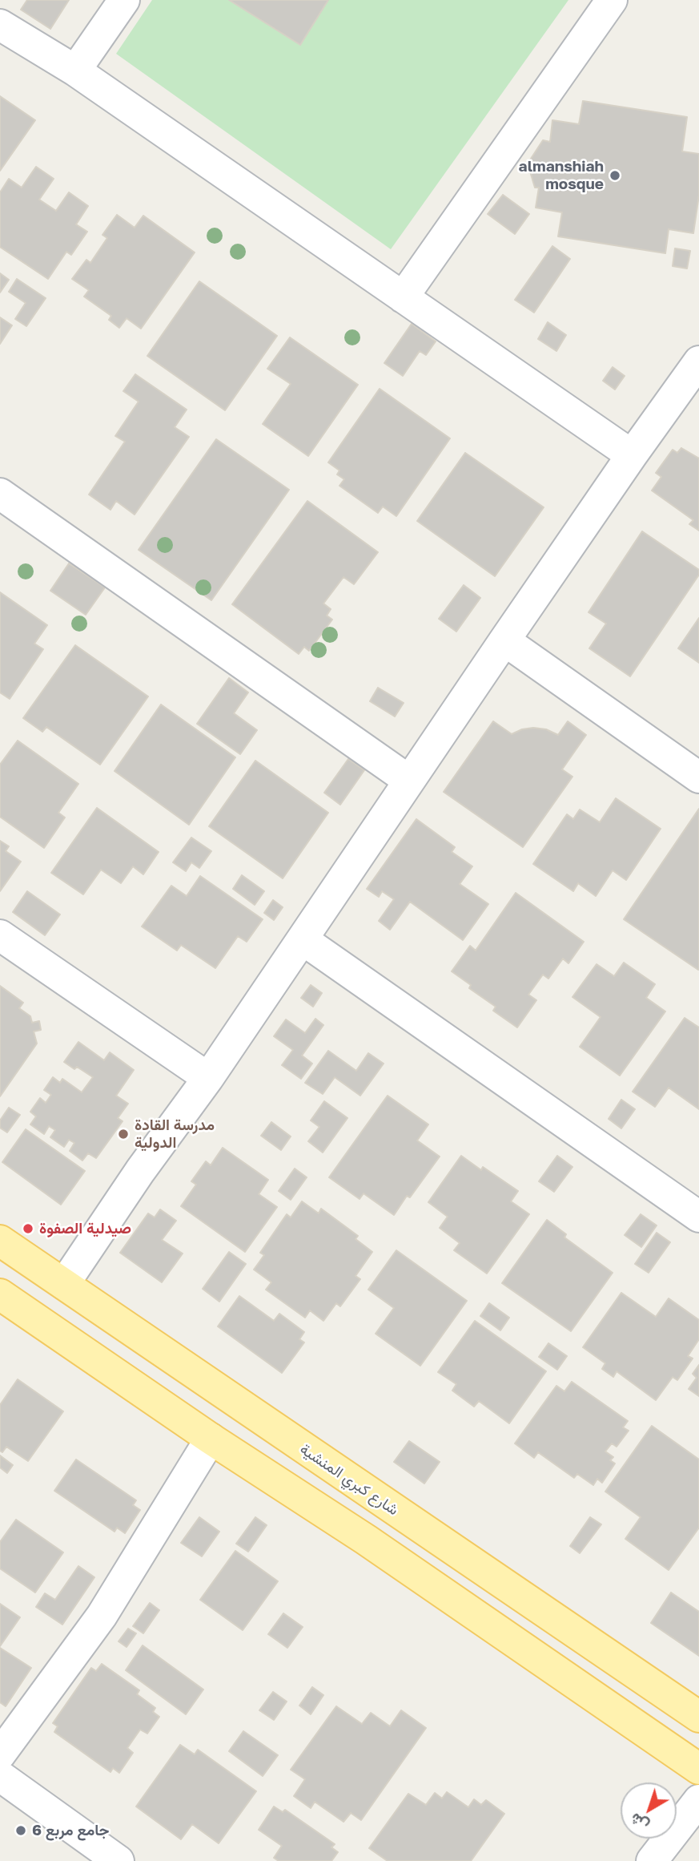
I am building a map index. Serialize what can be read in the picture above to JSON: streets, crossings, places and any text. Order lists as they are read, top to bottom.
{
  "streets": {
    "main road": ["شارع كبري المنشية"]
  },
  "places": [
    "almanshiah mosque",
    "مدرسة القادة الدولية",
    "صيدلية الصفوة",
    "جامع مربع 6"
  ],
  "north": "bottom left"
}
